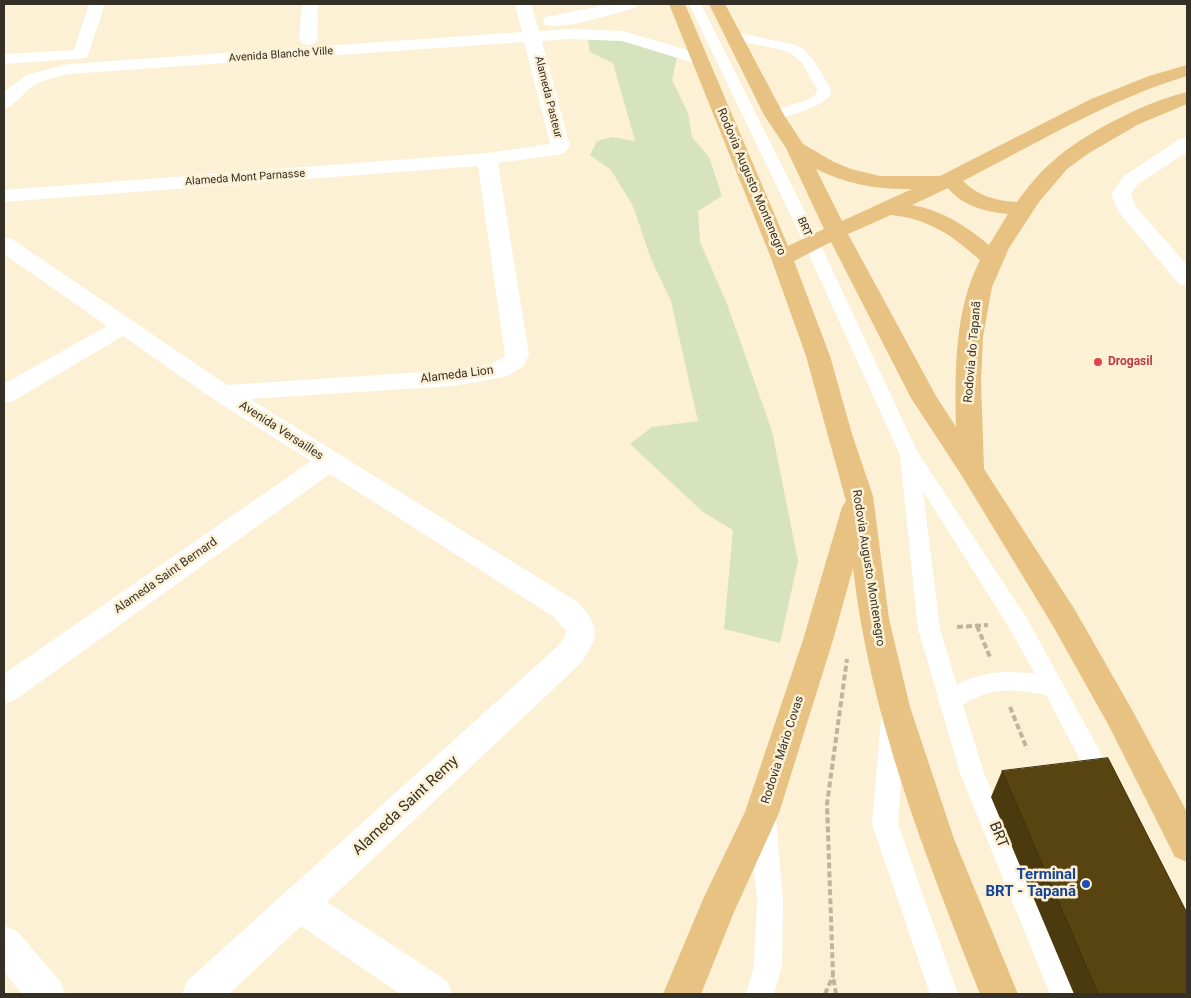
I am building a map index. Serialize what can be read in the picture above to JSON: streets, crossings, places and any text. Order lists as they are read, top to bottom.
{
  "streets": {
    "main road": ["Rodovia Augusto Montenegro", "Rodovia do Tapanã", "Rodovia Mário Covas"],
    "street": [
      "Avenida Blanche Ville",
      "Alameda Pasteur",
      "Alameda Mont Parnasse",
      "Alameda Lion",
      "Avenida Versailles",
      "Alameda Saint Bernard",
      "Alameda Saint Remy"
    ],
    "lane": ["BRT"]
  },
  "crossings": [
    ["Avenida Blanche Ville", "Alameda Pasteur"],
    ["Avenida Blanche Ville", "Rodovia Augusto Montenegro"],
    ["Alameda Pasteur", "Alameda Mont Parnasse"],
    ["Alameda Pasteur", "Alameda Lion"],
    ["Alameda Mont Parnasse", "Alameda Lion"],
    ["Rodovia Augusto Montenegro", "Rodovia Mário Covas"],
    ["Alameda Lion", "Avenida Versailles"],
    ["Avenida Versailles", "Alameda Saint Bernard"],
    ["Avenida Versailles", "Alameda Saint Remy"]
  ],
  "places": ["Drogasil", "Terminal BRT - Tapanã"]
}
